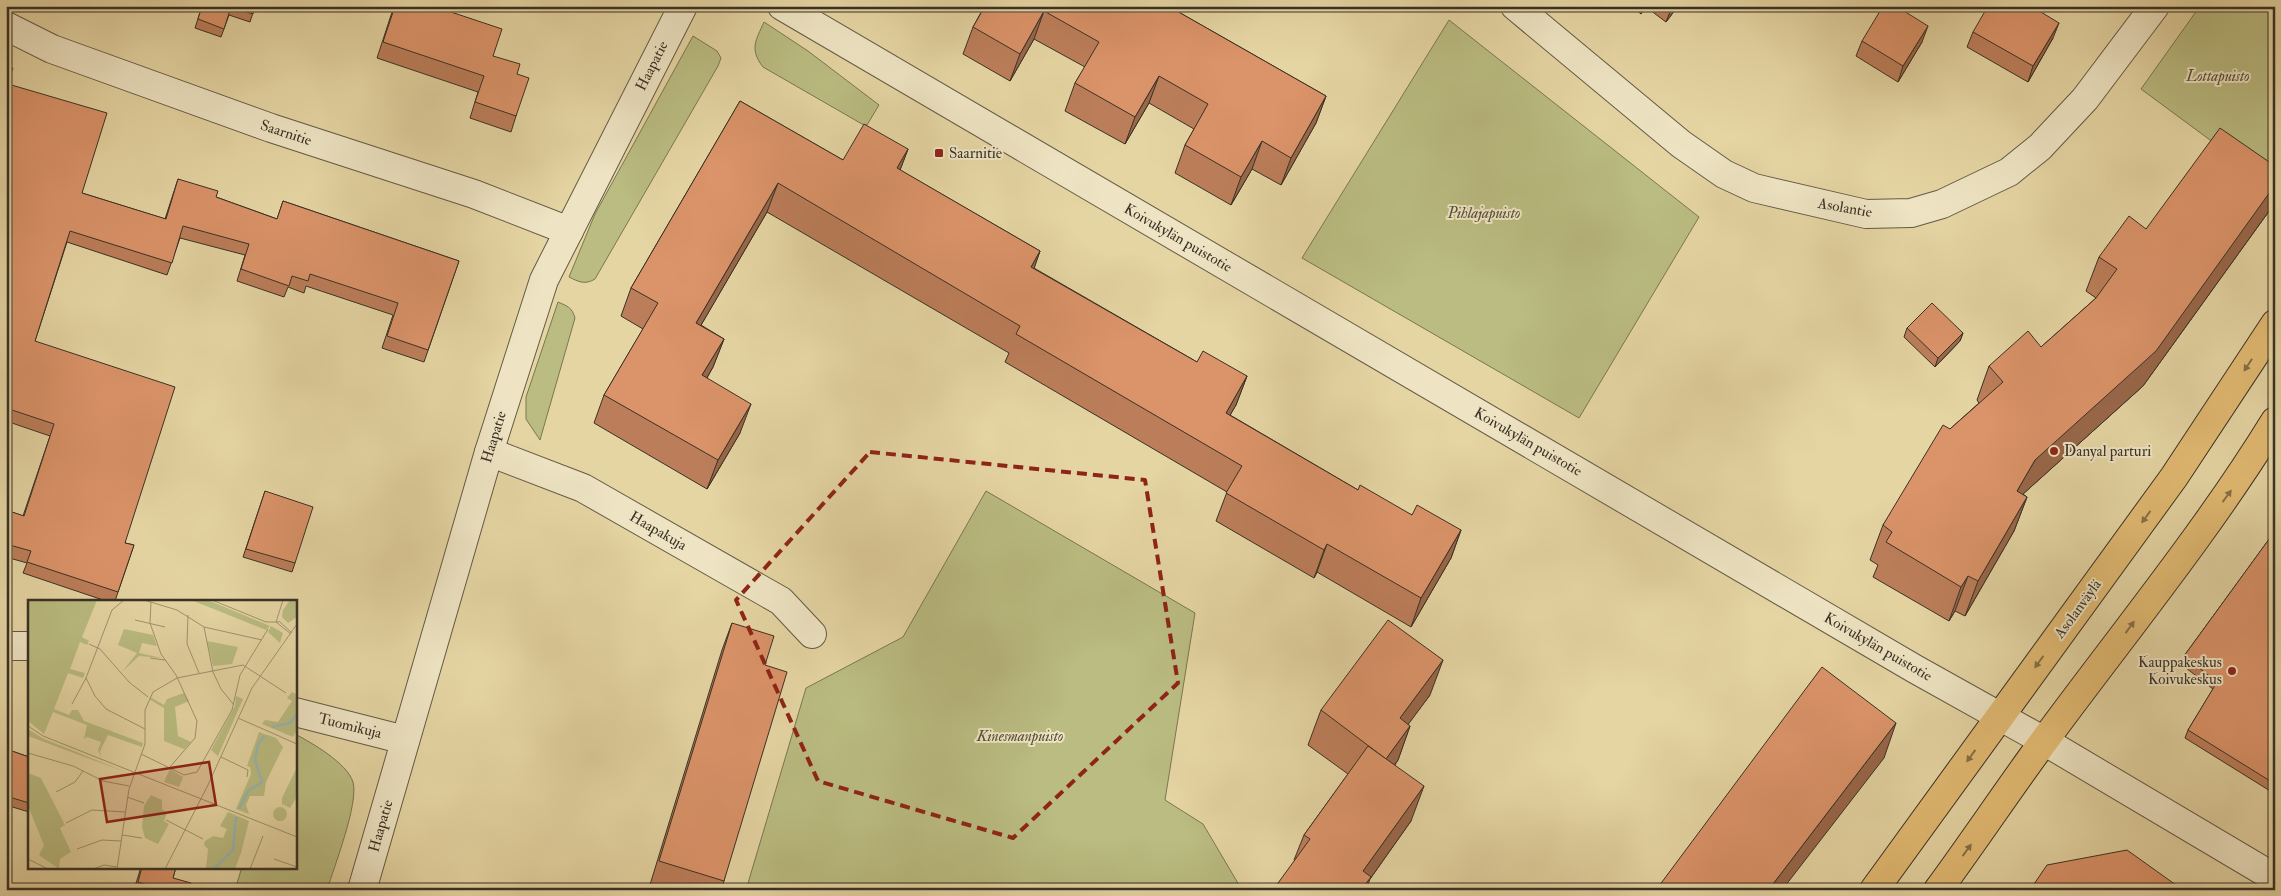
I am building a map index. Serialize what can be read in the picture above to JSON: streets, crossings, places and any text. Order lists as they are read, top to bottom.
{
  "streets": {
    "main road": ["Asolanväylä"],
    "street": [
      "Haapatie",
      "Saarnitie",
      "Asolantie",
      "Koivukylän puistotie",
      "Haapakuja",
      "Tuomikuja"
    ]
  },
  "crossings": [
    ["Haapatie", "Saarnitie"],
    ["Haapatie", "Haapakuja"],
    ["Haapatie", "Tuomikuja"],
    ["Koivukylän puistotie", "Asolanväylä"]
  ],
  "parks": ["Lottapuisto", "Pihlajapuisto", "Kinesmanpuisto"],
  "places": {
    "transit": ["Saarnitie"],
    "other": ["Danyal parturi", "Kauppakeskus Koivukeskus"]
  }
}
